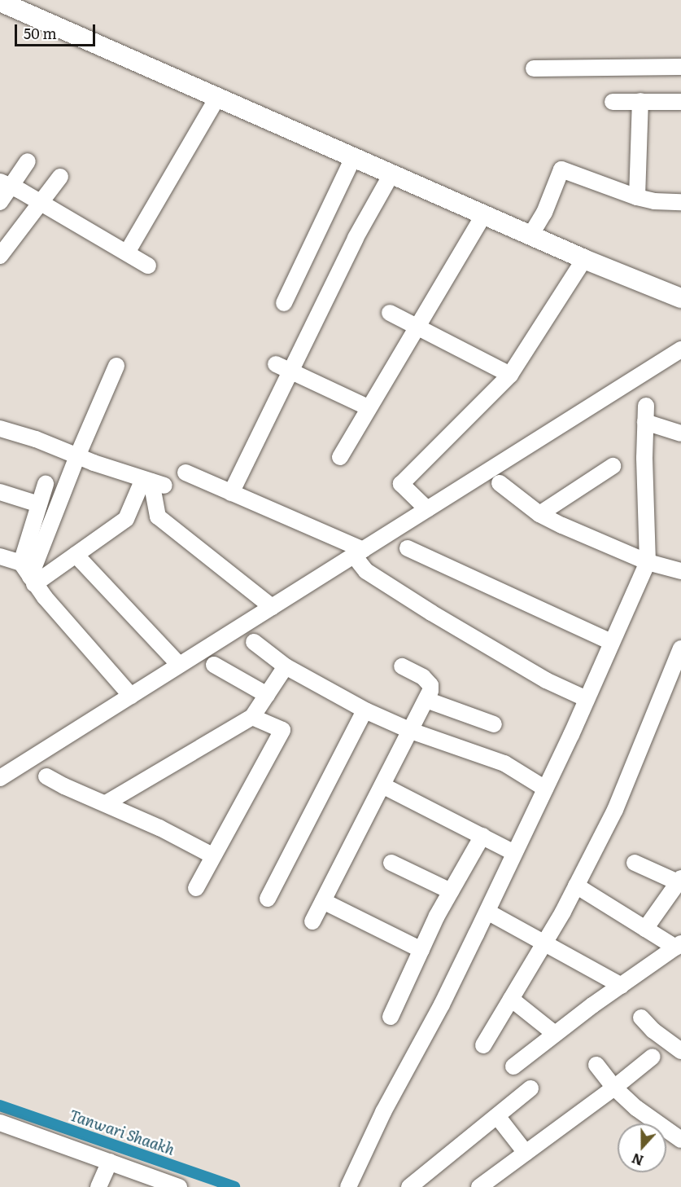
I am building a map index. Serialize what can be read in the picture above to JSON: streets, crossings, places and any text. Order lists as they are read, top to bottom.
{
  "water": ["Tanwari Shaakh"],
  "scale_bar": "50 m",
  "north": "bottom"
}
